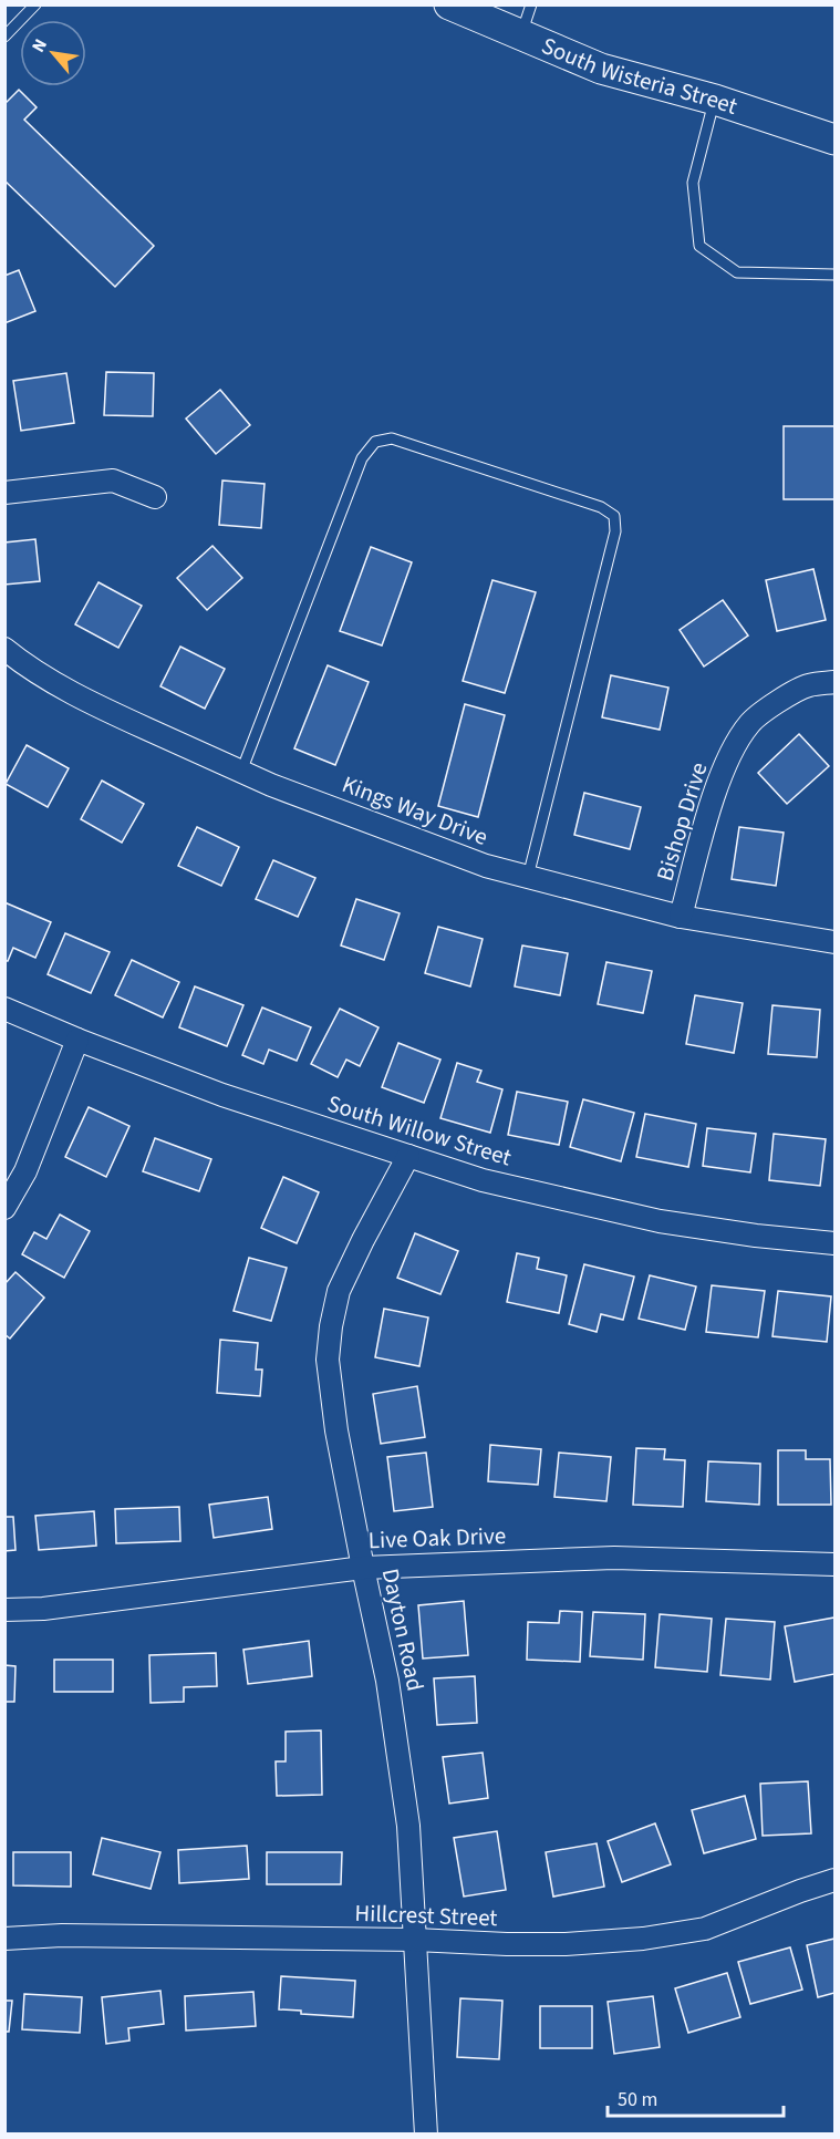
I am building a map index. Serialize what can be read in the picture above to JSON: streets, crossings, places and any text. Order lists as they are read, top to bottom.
{
  "streets": {
    "street": [
      "South Wisteria Street",
      "Kings Way Drive",
      "Bishop Drive",
      "South Willow Street",
      "Live Oak Drive",
      "Dayton Road",
      "Hillcrest Street"
    ]
  },
  "crossings": [
    ["Kings Way Drive", "Bishop Drive"],
    ["South Willow Street", "Dayton Road"],
    ["Live Oak Drive", "Dayton Road"],
    ["Dayton Road", "Hillcrest Street"]
  ],
  "scale_bar": "50 m",
  "north": "top left"
}
